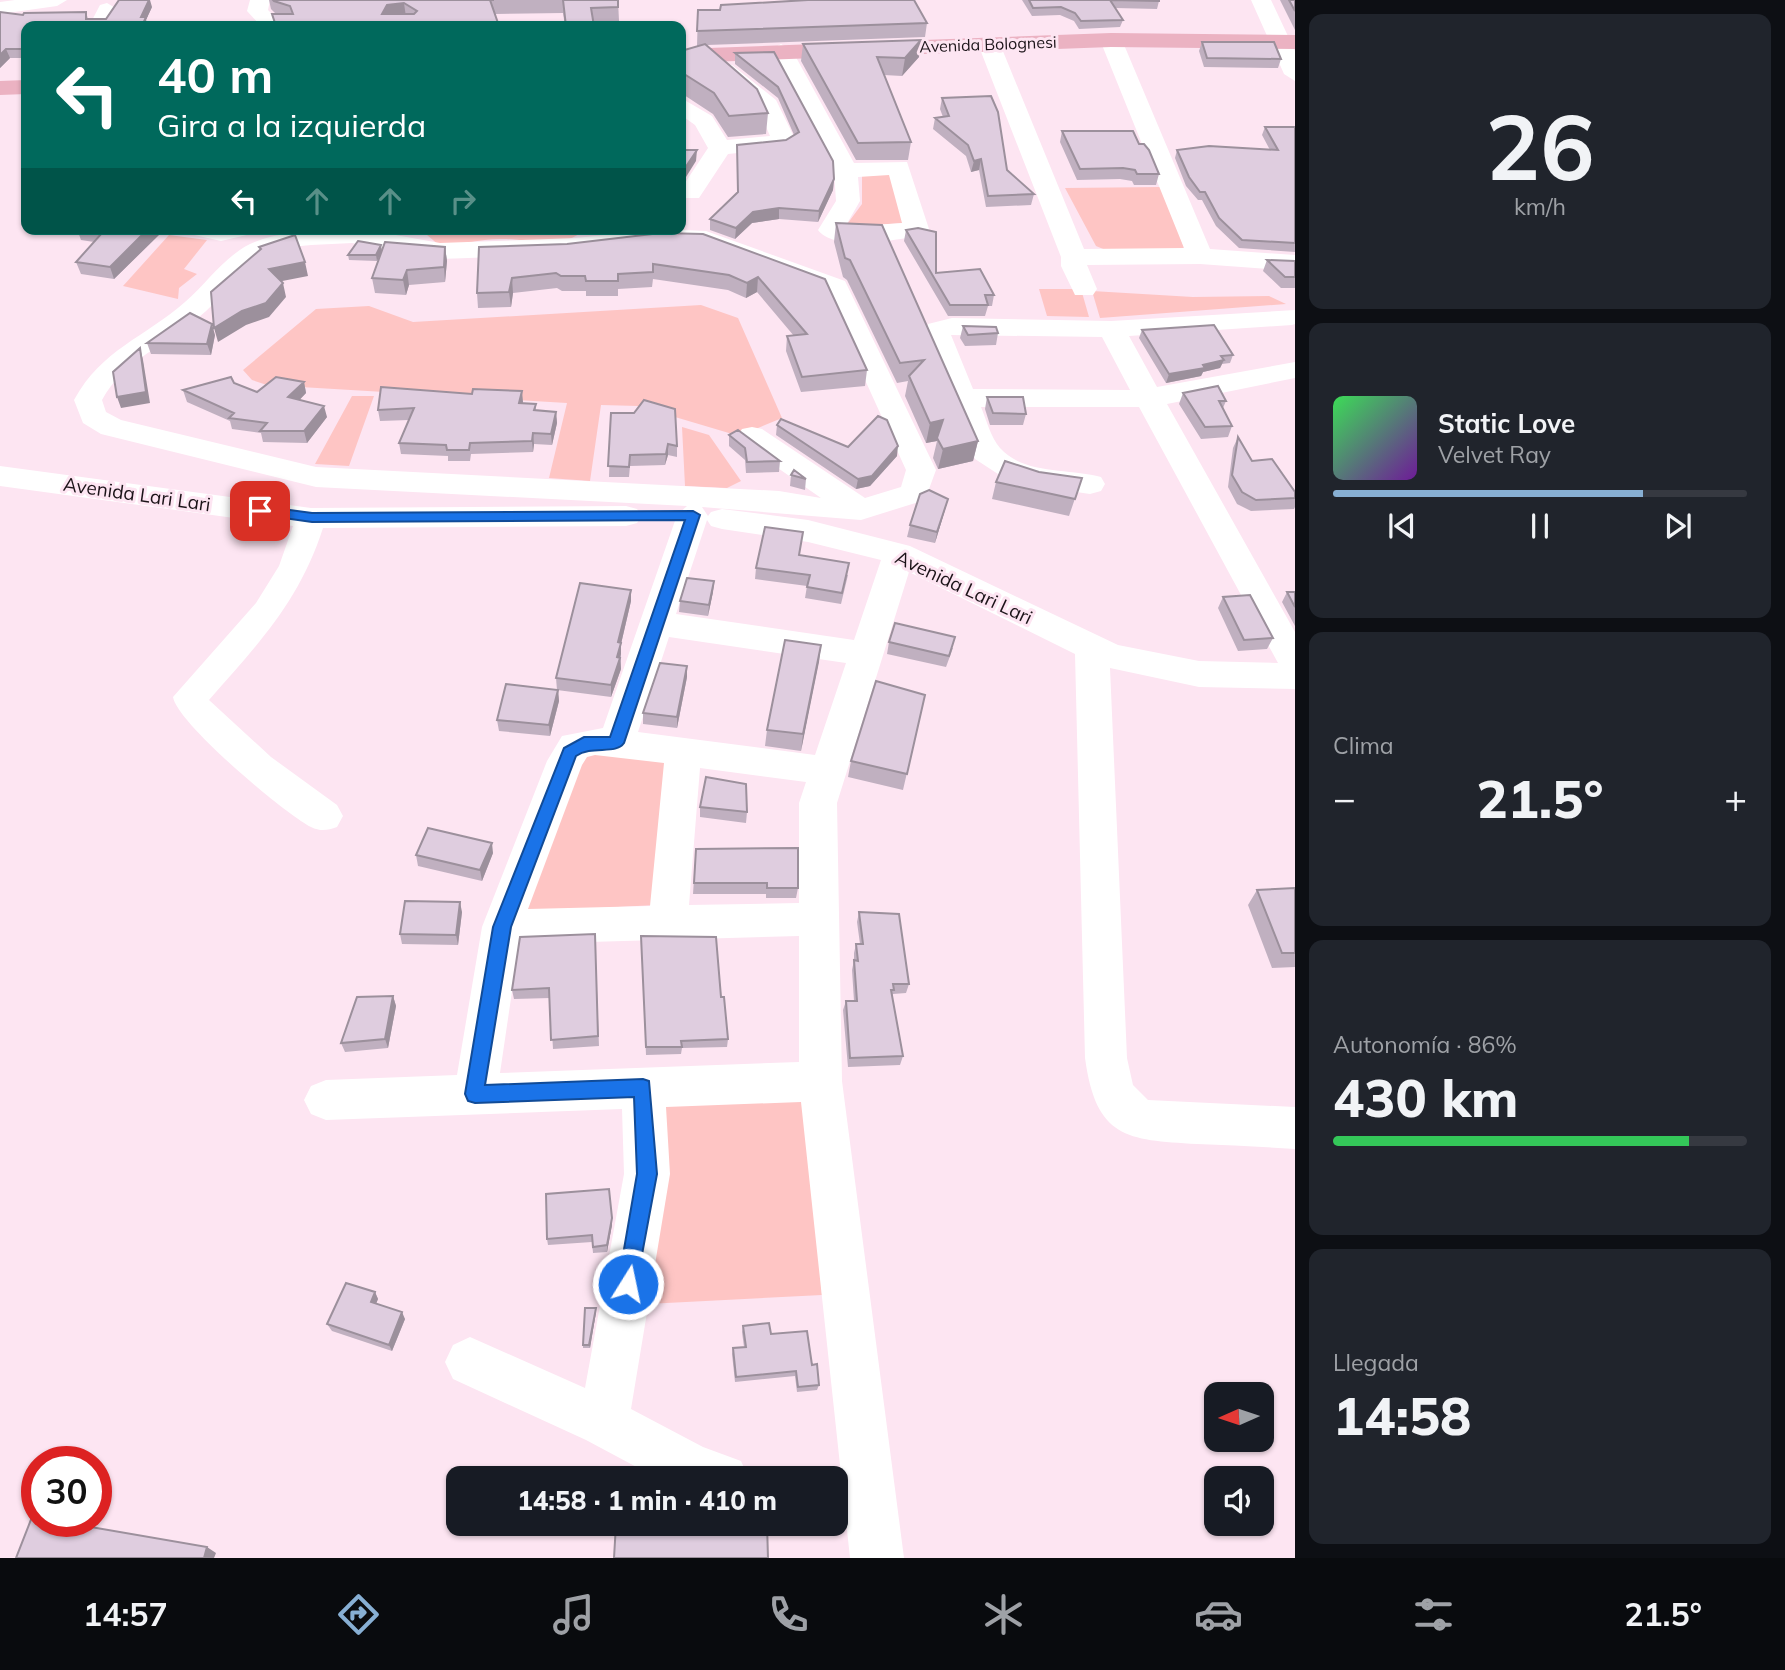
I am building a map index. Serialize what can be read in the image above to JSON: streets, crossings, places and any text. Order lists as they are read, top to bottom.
{
  "streets": {
    "main road": ["Avenida Bolognesi"],
    "street": ["Avenida Lari Lari"]
  },
  "north": "left",
  "page": {
    "tile": [
      ["26", "km/h"],
      "Clima",
      ["Autonomía · 86%", "430 km"],
      ["Llegada", "14:58"]
    ],
    "turn": ["40 m", "Gira a la izquierda"],
    "song": ["Static Love", "Velvet Ray"],
    "heat": ["−", "21.5°", "+"],
    "limit": "30",
    "trip": "14:58 · 1 min · 410 m",
    "tabs": ["14:57", "21.5°"]
  }
}
